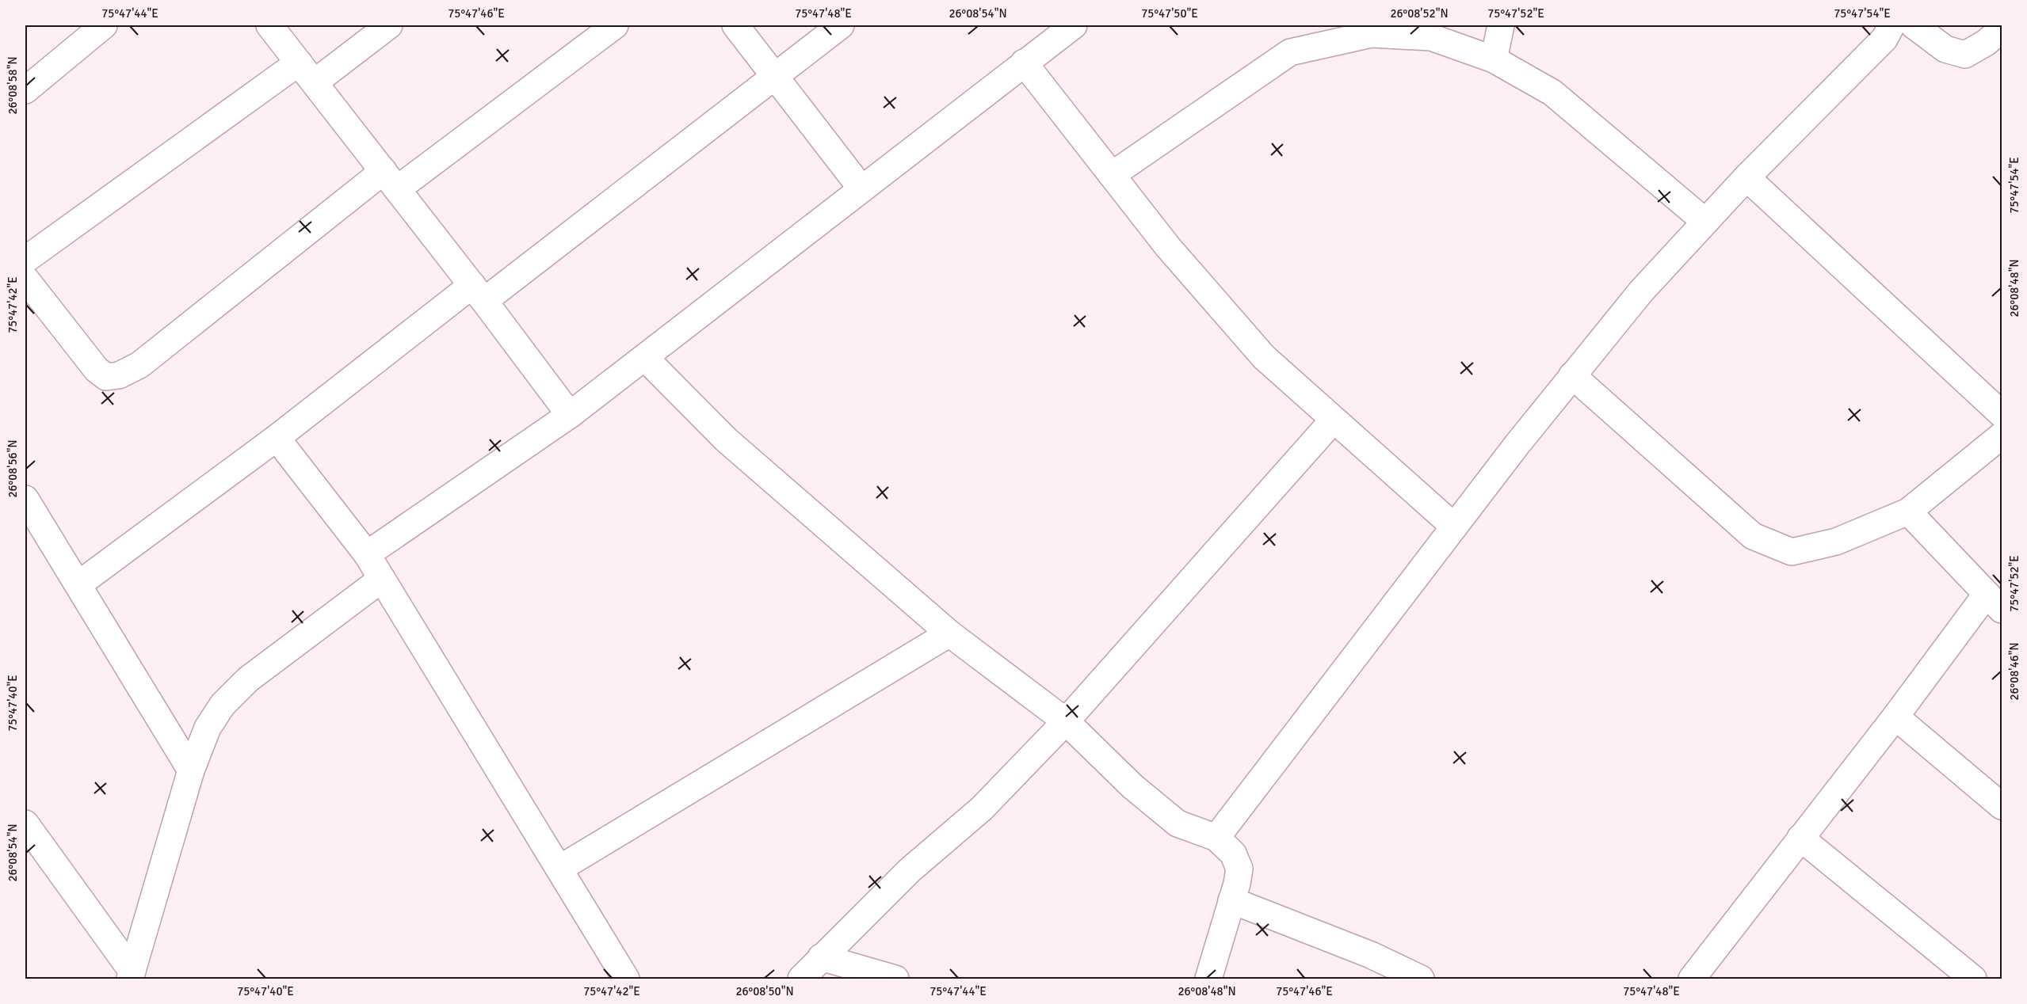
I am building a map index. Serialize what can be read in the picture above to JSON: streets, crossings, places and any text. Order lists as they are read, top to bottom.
{
  "coordinates": [
    "75°47'44\"E",
    "75°47'46\"E",
    "75°47'48\"E",
    "26°08'54\"N",
    "75°47'50\"E",
    "26°08'52\"N",
    "75°47'52\"E",
    "75°47'54\"E",
    "26°08'58\"N",
    "26°08'48\"N",
    "75°47'42\"E",
    "26°08'56\"N",
    "26°08'46\"N",
    "75°47'40\"E",
    "26°08'50\"N"
  ]
}
